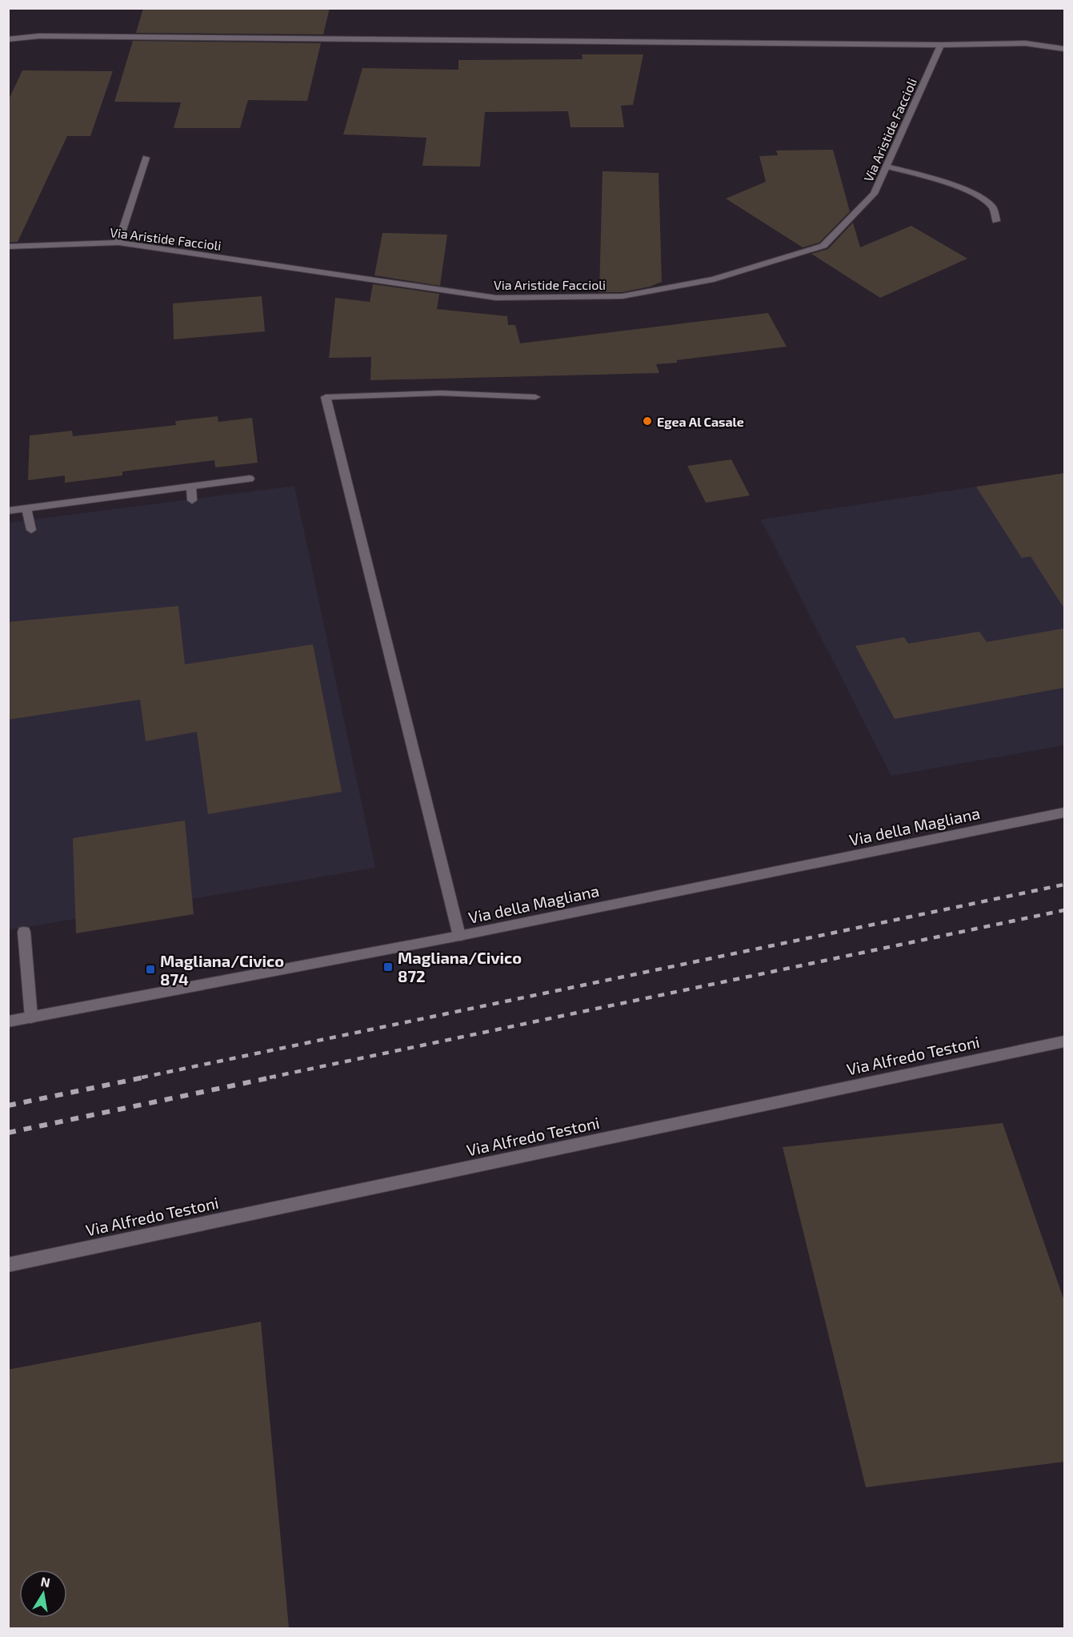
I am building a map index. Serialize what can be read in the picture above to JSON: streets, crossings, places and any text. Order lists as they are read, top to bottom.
{
  "streets": {
    "street": ["Via Aristide Faccioli", "Via della Magliana", "Via Alfredo Testoni"]
  },
  "places": {
    "other": ["Egea Al Casale"],
    "transit": ["Magliana/Civico 872", "Magliana/Civico 874"]
  },
  "north": "top"
}
